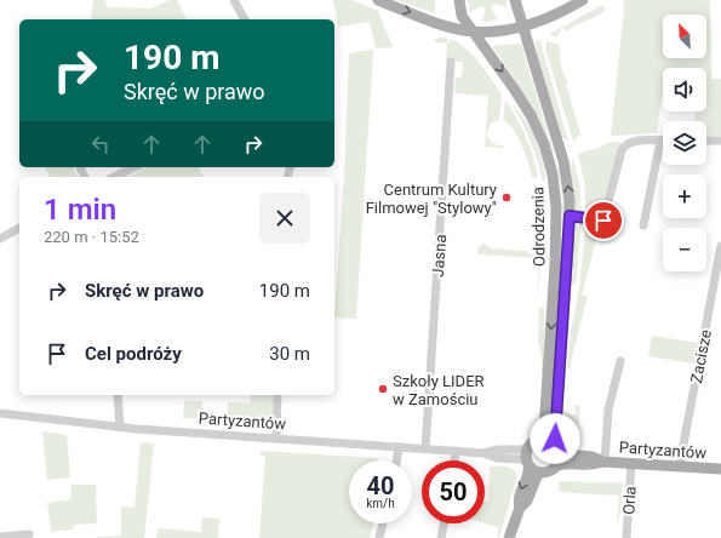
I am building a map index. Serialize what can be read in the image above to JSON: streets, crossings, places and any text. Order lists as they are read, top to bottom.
{
  "streets": {
    "main road": ["Odrodzenia", "Partyzantów"],
    "street": ["Jasna", "Zacisze", "Orla"]
  },
  "crossings": [
    ["Odrodzenia", "Partyzantów"],
    ["Jasna", "Partyzantów"],
    ["Zacisze", "Partyzantów"],
    ["Partyzantów", "Orla"]
  ],
  "places": ["Centrum Kultury Filmowej \"Stylowy\"", "Szkoły LIDER w Zamościu"],
  "north": "top left",
  "page": {
    "map_buttons": ["+", "−"],
    "turn": ["190 m", "Skręć w prawo"],
    "heading": ["1 min", "220 m · 15:52"],
    "list": [
      {
        "name": "Skręć w prawo",
        "value": "190 m"
      },
      {
        "name": "Cel podróży",
        "value": "30 m"
      }
    ],
    "speed": "40 km/h",
    "limit": "50"
  }
}
